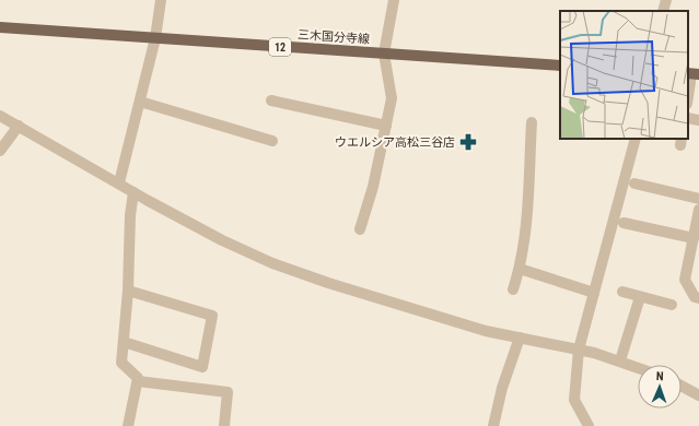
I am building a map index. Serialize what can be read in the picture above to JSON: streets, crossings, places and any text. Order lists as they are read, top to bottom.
{
  "streets": {
    "main road": ["三木国分寺線", "12"]
  },
  "places": {
    "pharmacy": ["ウエルシア高松三谷店"]
  },
  "north": "top"
}
